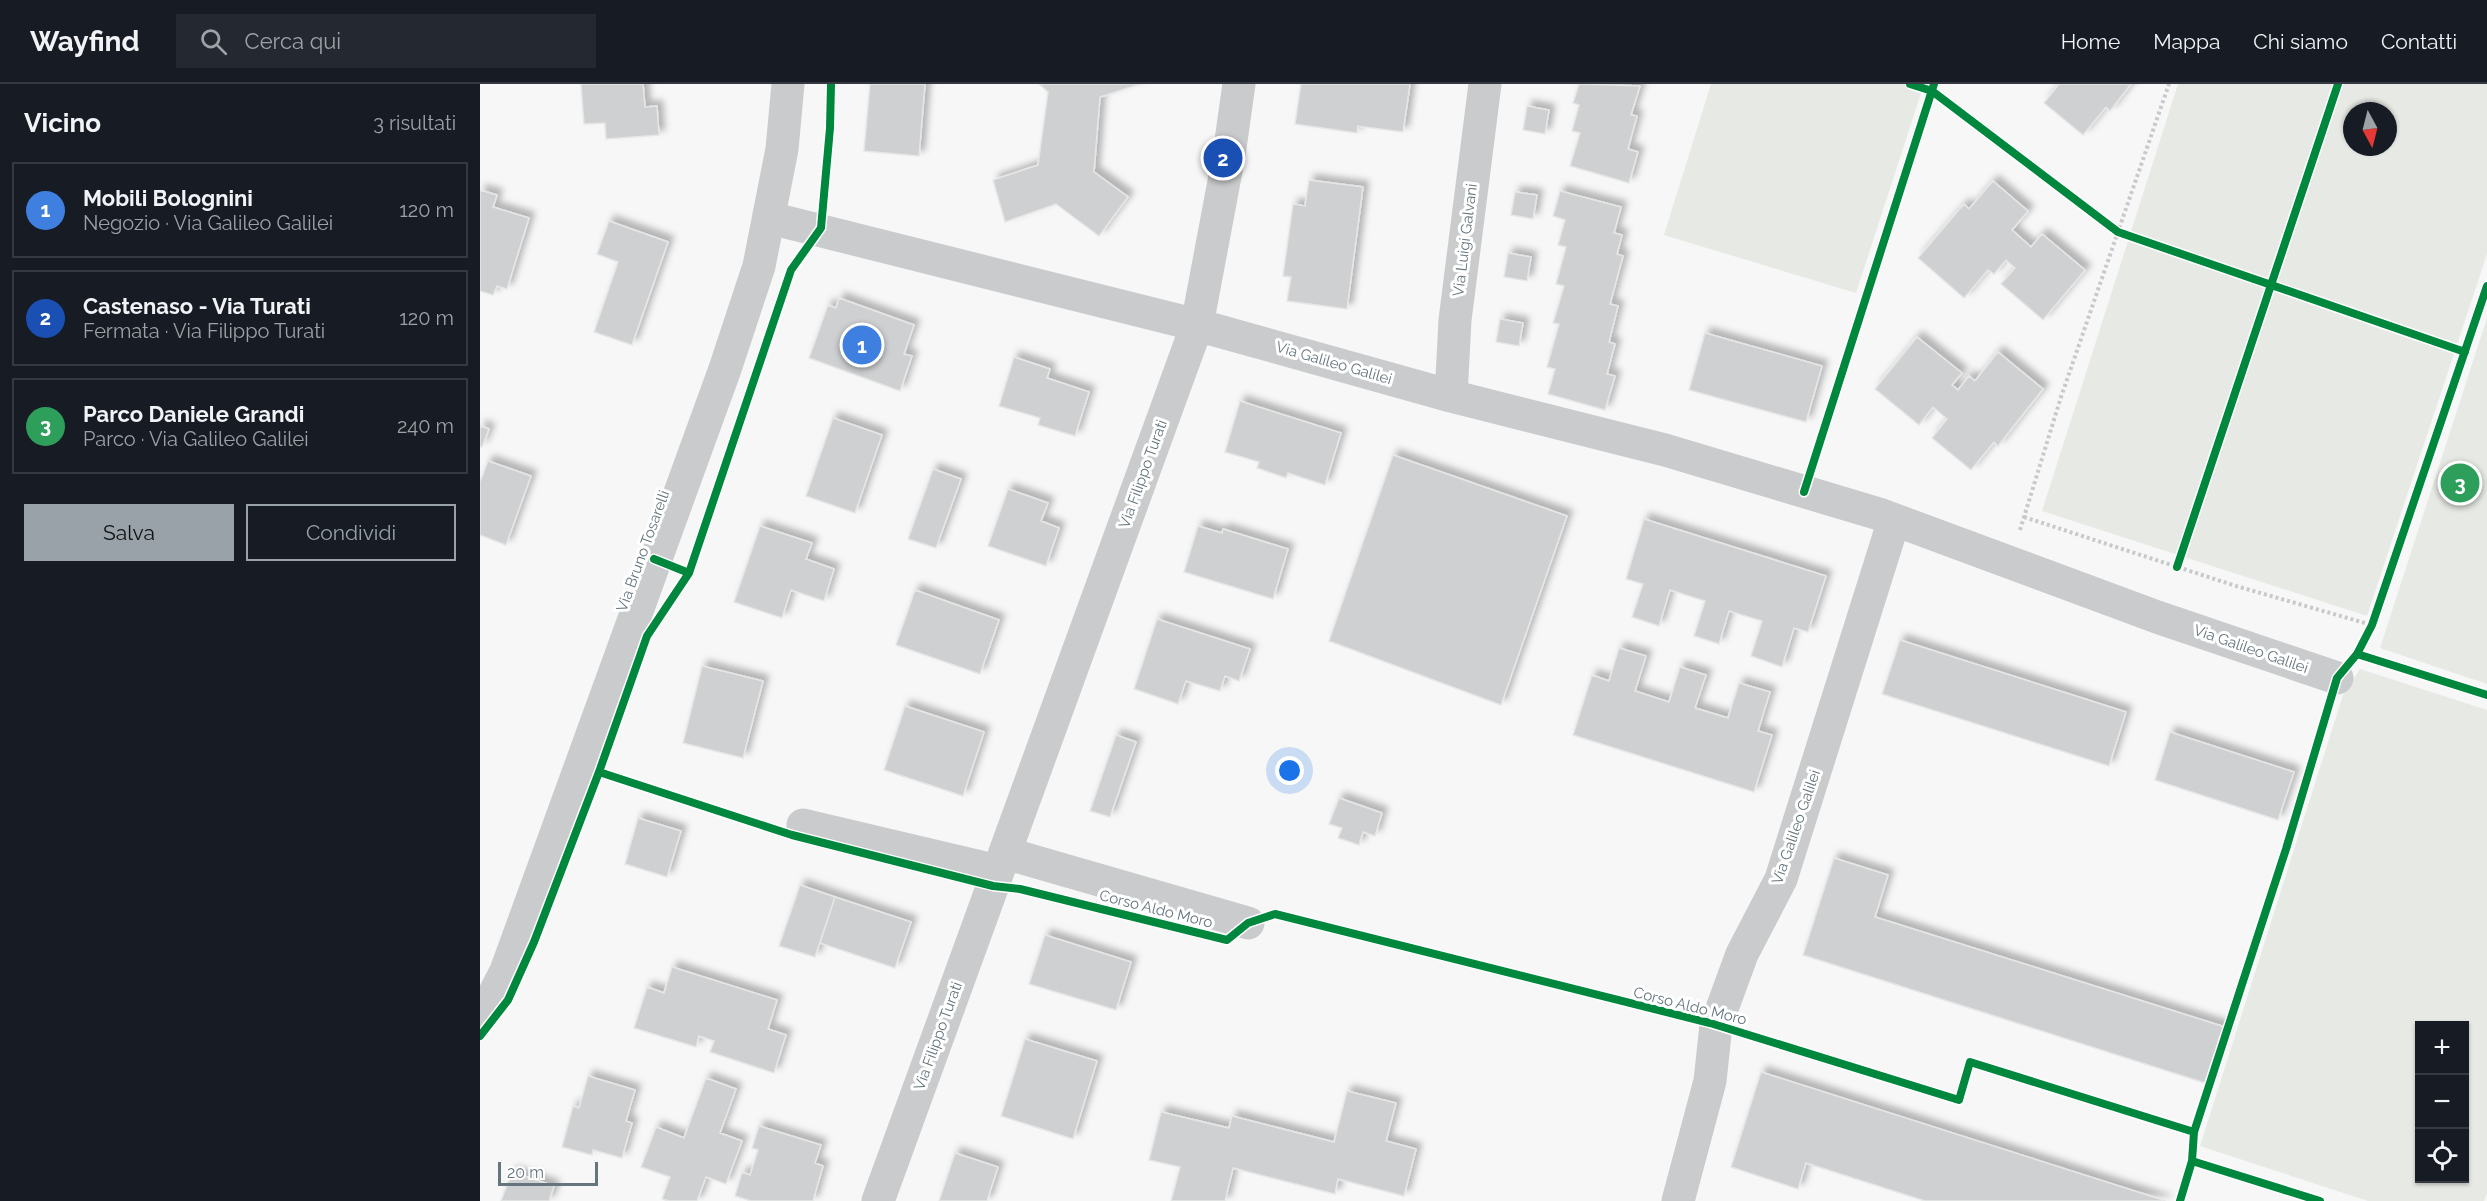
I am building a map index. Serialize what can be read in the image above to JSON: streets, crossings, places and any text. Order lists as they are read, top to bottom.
{
  "streets": {
    "street": [
      "Via Luigi Galvani",
      "Via Galileo Galilei",
      "Via Filippo Turati",
      "Via Bruno Tosarelli"
    ],
    "cycle path": ["Corso Aldo Moro"]
  },
  "crossings": [
    ["Via Luigi Galvani", "Via Galileo Galilei"],
    ["Via Galileo Galilei", "Via Filippo Turati"],
    ["Via Galileo Galilei", "Via Bruno Tosarelli"]
  ],
  "scale_bar": "20 m",
  "north": "bottom",
  "page": {
    "header": "Wayfind",
    "search": "Cerca qui",
    "nav": [
      "Home",
      "Mappa",
      "Chi siamo",
      "Contatti"
    ],
    "heading": ["Vicino", "3 risultati"],
    "pins": ["2", "1", "3"],
    "list": [
      {
        "mark": "1",
        "name": "Mobili Bolognini",
        "note": "Negozio · Via Galileo Galilei",
        "value": "120 m"
      },
      {
        "mark": "2",
        "name": "Castenaso - Via Turati",
        "note": "Fermata · Via Filippo Turati",
        "value": "120 m"
      },
      {
        "mark": "3",
        "name": "Parco Daniele Grandi",
        "note": "Parco · Via Galileo Galilei",
        "value": "240 m"
      }
    ],
    "buttons": ["Salva", "Condividi"],
    "map_buttons": ["+", "−"],
    "scale": "20 m"
  }
}
